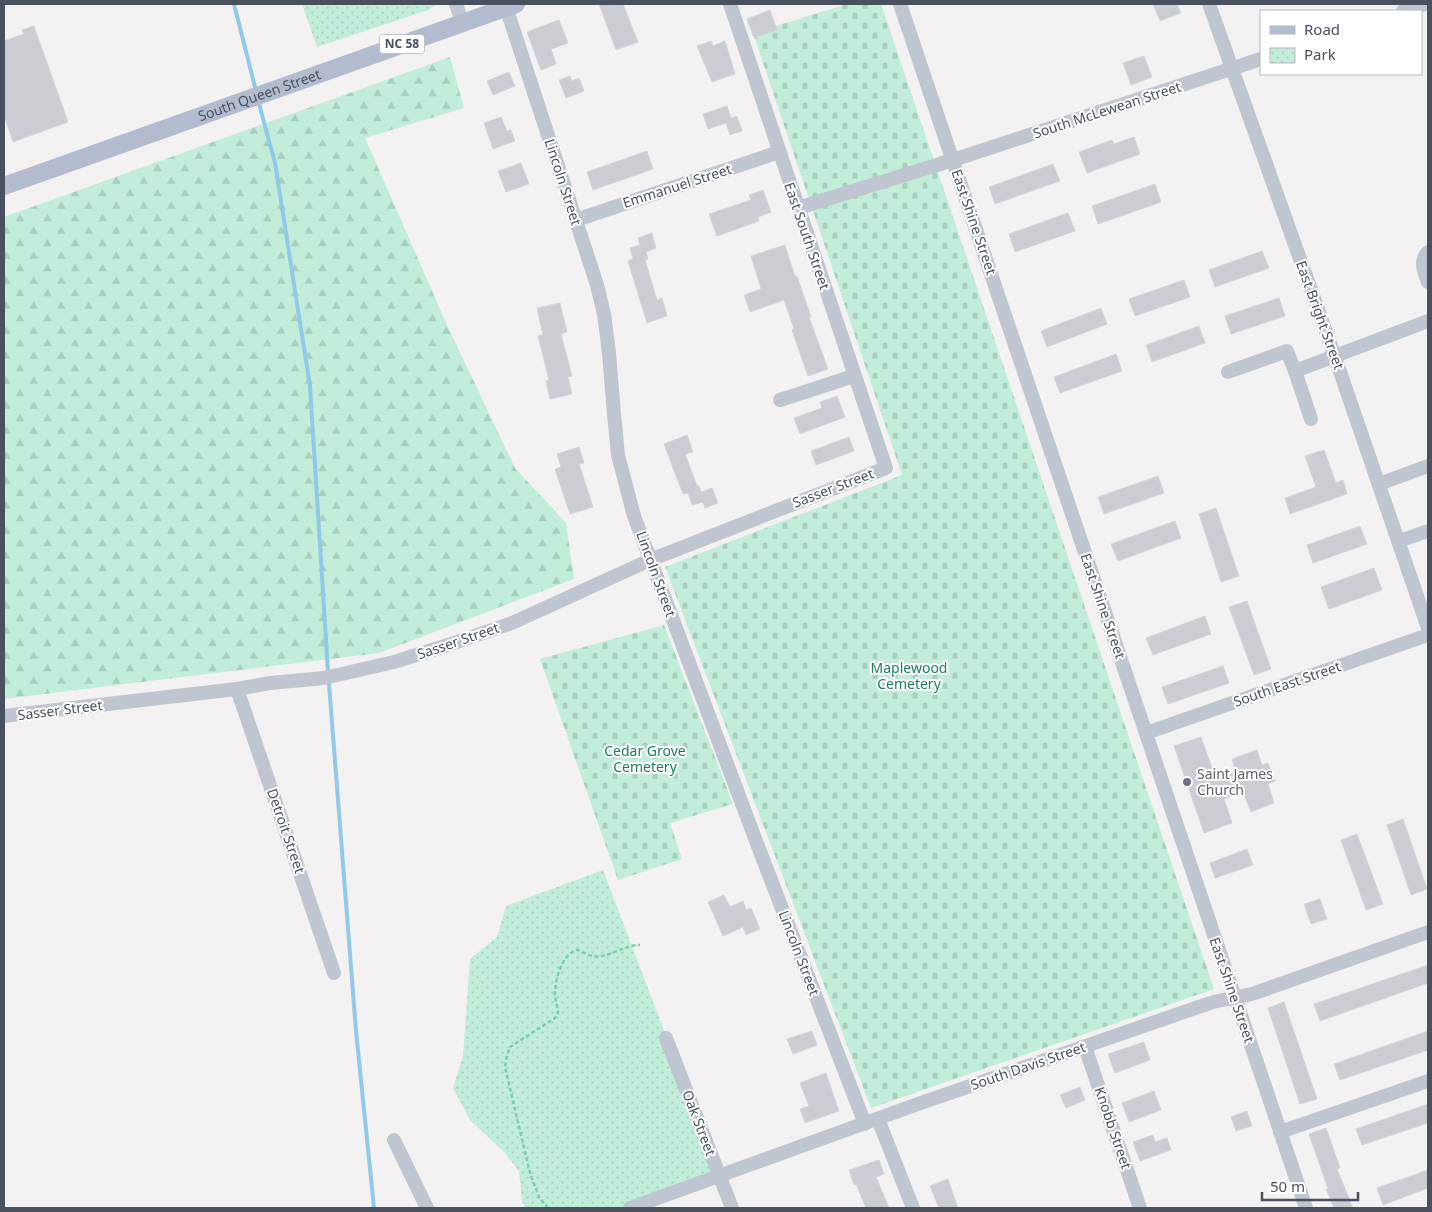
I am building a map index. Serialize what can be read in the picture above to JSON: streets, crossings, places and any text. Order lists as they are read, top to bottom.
{
  "streets": {
    "main road": ["NC 58", "South Queen Street"],
    "street": [
      "South McLewean Street",
      "Lincoln Street",
      "Emmanuel Street",
      "East Shine Street",
      "East South Street",
      "East Bright Street",
      "Sasser Street",
      "South East Street",
      "Detroit Street",
      "South Davis Street",
      "Oak Street",
      "Knobb Street"
    ]
  },
  "crossings": [
    ["South Queen Street", "Lincoln Street"],
    ["South McLewean Street", "East Shine Street"],
    ["South McLewean Street", "East South Street"],
    ["South McLewean Street", "East Bright Street"],
    ["Lincoln Street", "Emmanuel Street"],
    ["Lincoln Street", "Sasser Street"],
    ["Lincoln Street", "South Davis Street"],
    ["Emmanuel Street", "East South Street"],
    ["East Shine Street", "South East Street"],
    ["East Shine Street", "South Davis Street"],
    ["East South Street", "Sasser Street"],
    ["Sasser Street", "Detroit Street"],
    ["South Davis Street", "Oak Street"],
    ["South Davis Street", "Knobb Street"]
  ],
  "parks": ["Maplewood Cemetery", "Cedar Grove Cemetery"],
  "places": ["Saint James Church"],
  "legend": ["Road", "Park"],
  "scale_bar": "50 m"
}
